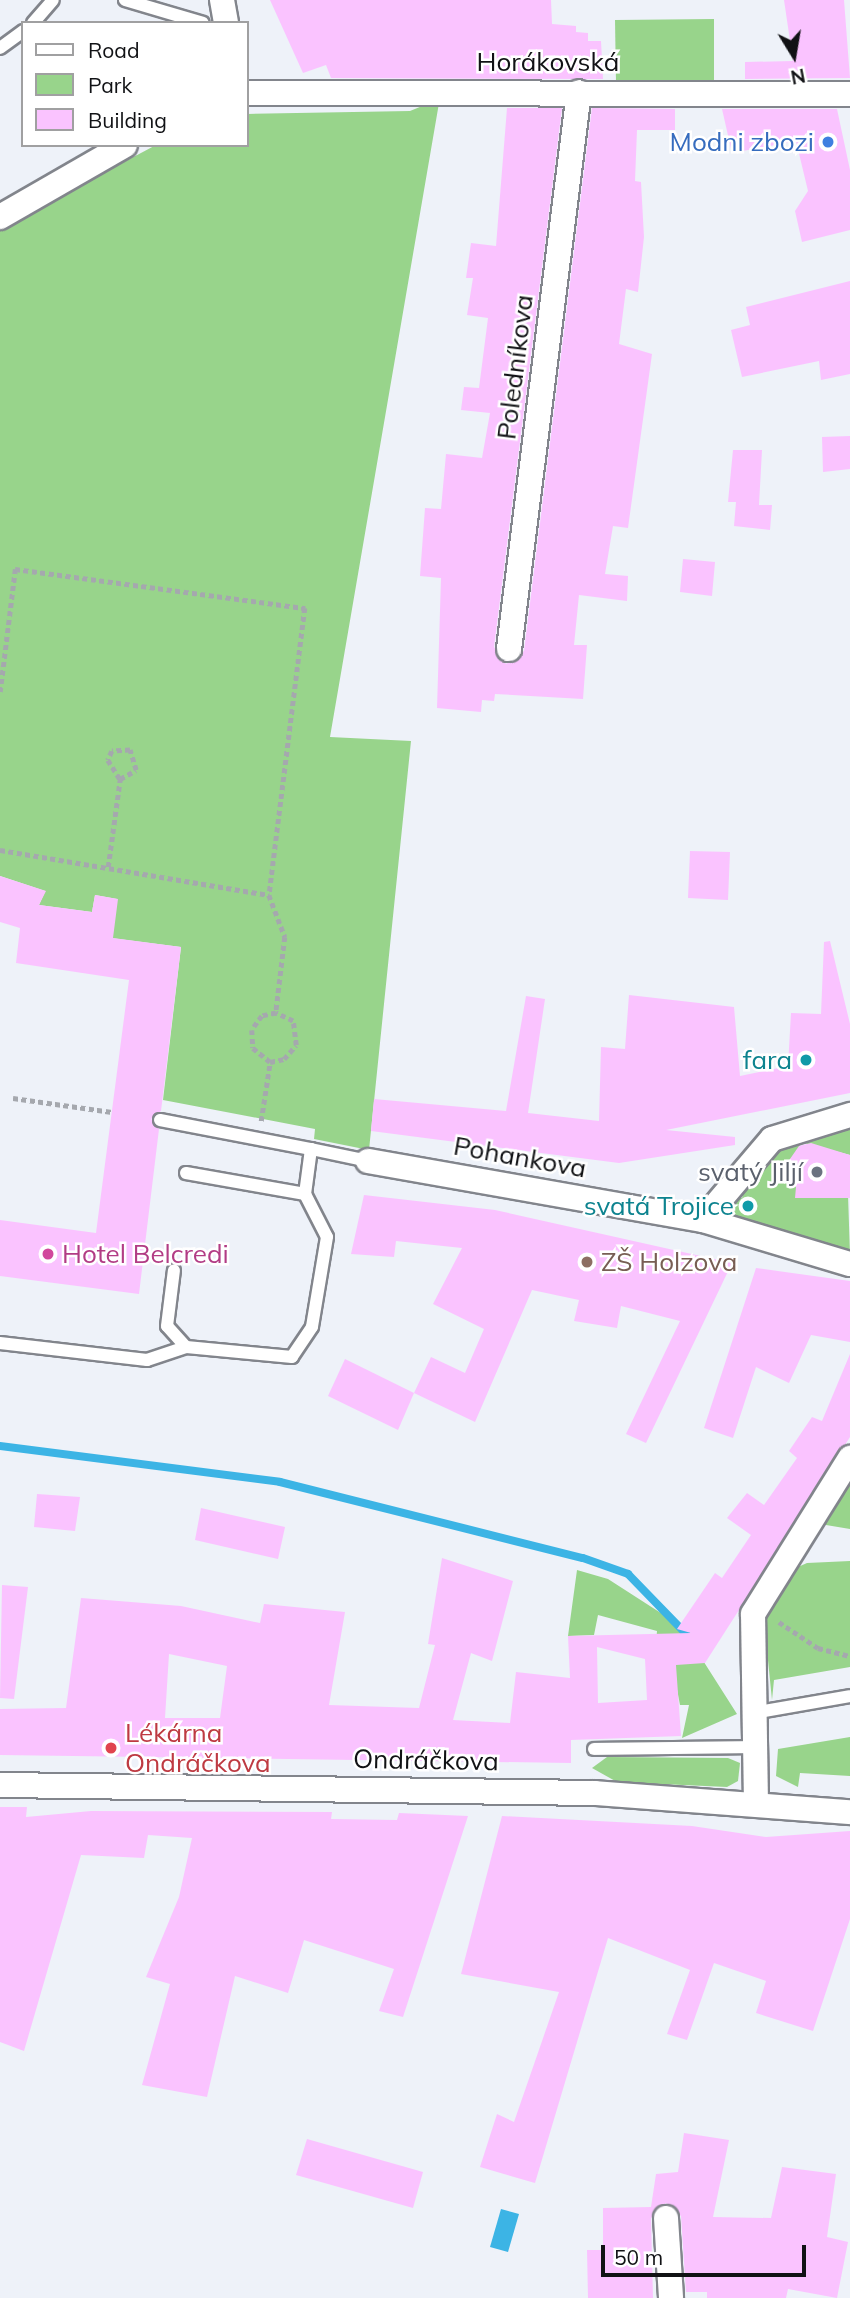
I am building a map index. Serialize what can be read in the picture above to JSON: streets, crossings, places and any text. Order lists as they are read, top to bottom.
{
  "streets": {
    "street": [
      "Horákovská",
      "Poledníkova",
      "Pohankova",
      "Ondráčkova"
    ]
  },
  "crossings": [
    ["Horákovská", "Poledníkova"]
  ],
  "places": [
    "Modni zbozi",
    "fara",
    "svatý Jiljí",
    "svatá Trojice",
    "Hotel Belcredi",
    "ZŠ Holzova",
    "Lékárna Ondráčkova"
  ],
  "legend": ["Road", "Park", "Building"],
  "scale_bar": "50 m",
  "north": "bottom"
}
